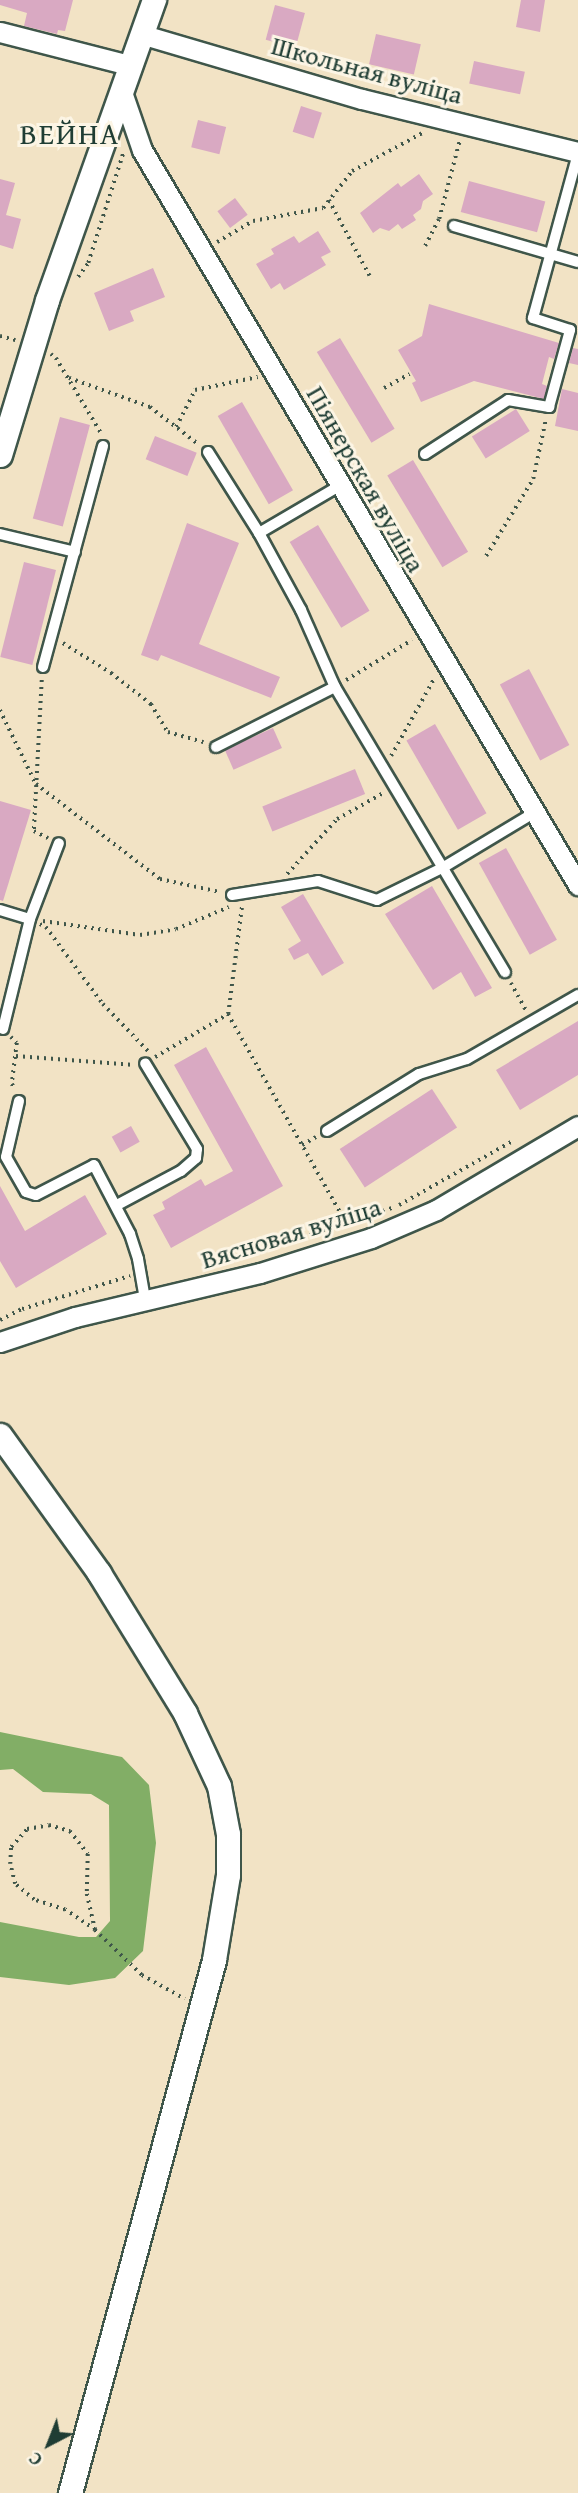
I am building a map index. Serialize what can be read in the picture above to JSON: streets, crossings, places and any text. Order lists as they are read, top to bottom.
{
  "streets": {
    "street": ["Школьная вуліца", "Піянерская вуліца", "Вясновая вуліца"]
  },
  "districts": ["ВЕЙНА"],
  "north": "bottom left"
}
